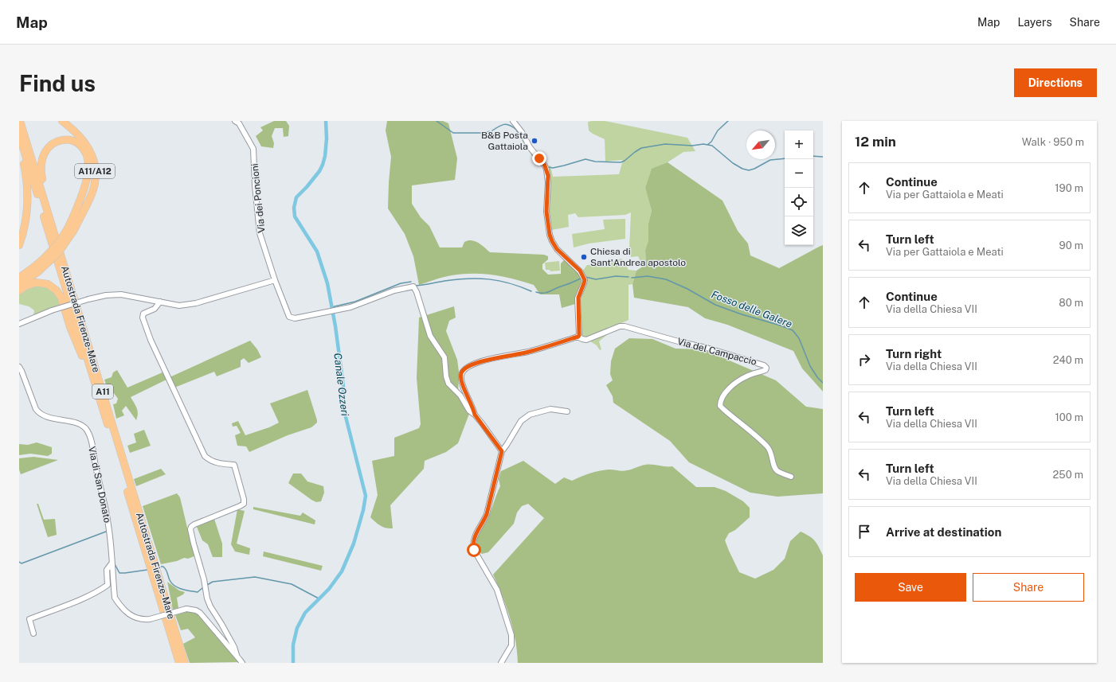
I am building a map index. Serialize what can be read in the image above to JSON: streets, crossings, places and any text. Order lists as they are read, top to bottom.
{
  "streets": {
    "highway": ["A11/A12", "Autostrada Firenze-Mare", "A11"],
    "street": ["Via dei Poncioni", "Via del Campaccio", "Via di San Donato"]
  },
  "water": ["Fosso delle Galere", "Canale Ozzeri"],
  "places": ["B&B Posta Gattaiola", "Chiesa di Sant'Andrea apostolo"],
  "north": "bottom left",
  "page": {
    "header": "Map",
    "nav": ["Map", "Layers", "Share"],
    "buttons": [
      "Directions",
      ["Save", "Share"]
    ],
    "title": "Find us",
    "heading": ["12 min", "Walk · 950 m"],
    "map_buttons": ["+", "−"],
    "list": [
      ["Continue", "Via per Gattaiola e Meati", "190 m"],
      ["Turn left", "Via per Gattaiola e Meati", "90 m"],
      ["Continue", "Via della Chiesa VII", "80 m"],
      ["Turn right", "Via della Chiesa VII", "240 m"],
      ["Turn left", "Via della Chiesa VII", "100 m"],
      ["Turn left", "Via della Chiesa VII", "250 m"],
      "Arrive at destination"
    ]
  }
}
